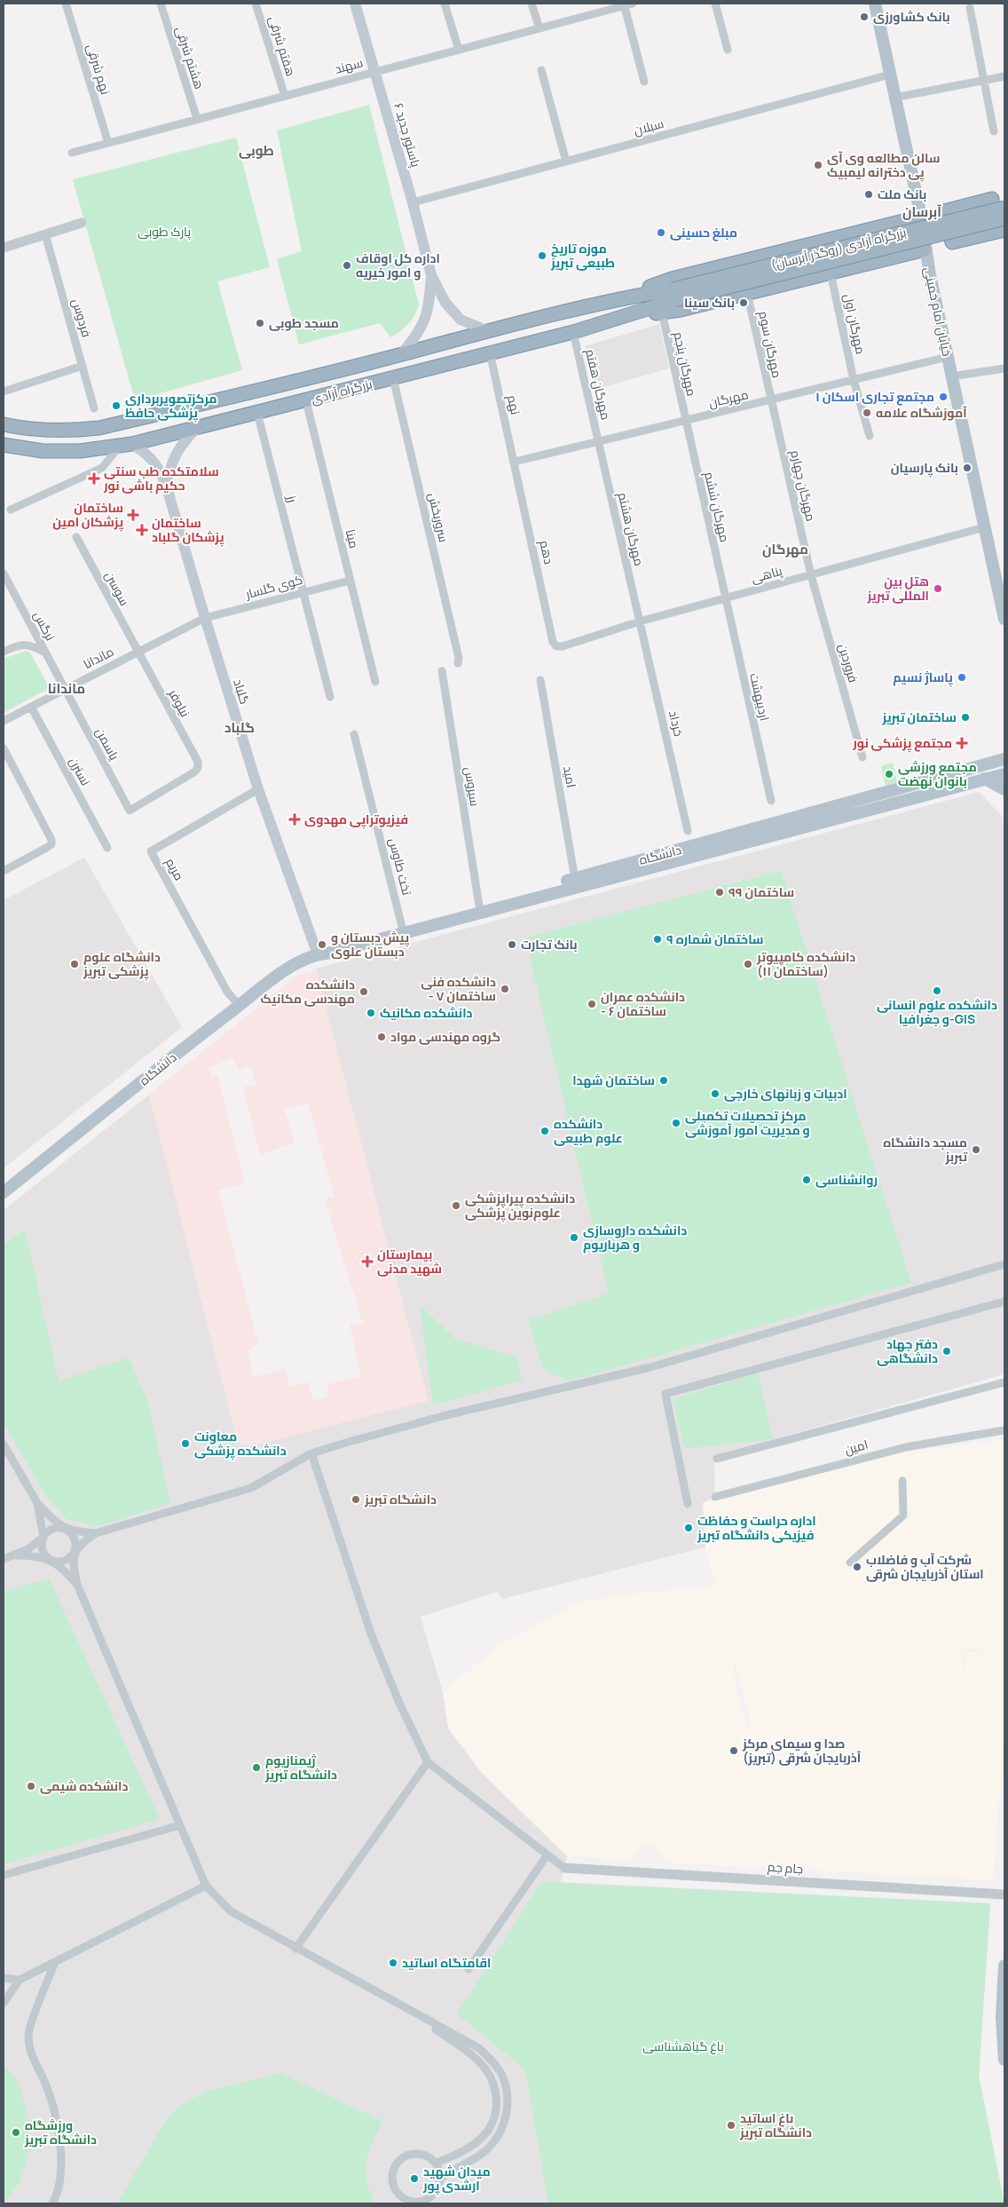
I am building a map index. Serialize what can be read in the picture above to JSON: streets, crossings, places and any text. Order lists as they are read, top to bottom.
{
  "streets": {
    "highway": ["بزرگراه آزادی (روگذر آبرسان)", "بزرگراه آزادی"],
    "main road": [
      "پاستور جدید ۶",
      "خیابان امام خمینی",
      "گلباد",
      "دانشگاه"
    ],
    "street": [
      "هفتم شرقی",
      "هشتم شرقی",
      "سهند",
      "نهم شرقی",
      "سبلان",
      "فردوس",
      "مهرگان اول",
      "مهرگان سوم",
      "مهرگان پنجم",
      "مهرگان هفتم",
      "مهرگان",
      "نهم",
      "مهرگان چهارم",
      "رز",
      "مهرگان ششم",
      "سروربخش",
      "مهرگان هشتم",
      "مینا",
      "دهم",
      "پناهی",
      "کوی گلسار",
      "سوسن",
      "نرگس",
      "ماندانا",
      "فروردین",
      "اردیبهشت",
      "نیلوفر",
      "خرداد",
      "یاسمن",
      "نسترن",
      "امید",
      "سیروس",
      "تخت طاوس",
      "مریم",
      "امین",
      "جام جم"
    ]
  },
  "crossings": [
    ["هفتم شرقی", "سهند"],
    ["هشتم شرقی", "سهند"],
    ["سهند", "نهم شرقی"],
    ["سهند", "پاستور جدید ۶"],
    ["سبلان", "پاستور جدید ۶"],
    ["سبلان", "خیابان امام خمینی"],
    ["پاستور جدید ۶", "بزرگراه آزادی"],
    ["بزرگراه آزادی (روگذر آبرسان)", "بزرگراه آزادی"],
    ["خیابان امام خمینی", "مهرگان"],
    ["خیابان امام خمینی", "پناهی"],
    ["مهرگان اول", "مهرگان"],
    ["مهرگان سوم", "مهرگان"],
    ["مهرگان سوم", "مهرگان چهارم"],
    ["مهرگان پنجم", "مهرگان"],
    ["مهرگان پنجم", "مهرگان ششم"],
    ["مهرگان هفتم", "بزرگراه آزادی"],
    ["مهرگان هفتم", "مهرگان"],
    ["مهرگان هفتم", "مهرگان هشتم"],
    ["بزرگراه آزادی", "نهم"],
    ["بزرگراه آزادی", "رز"],
    ["بزرگراه آزادی", "سروربخش"],
    ["بزرگراه آزادی", "مینا"],
    ["بزرگراه آزادی", "گلباد"],
    ["مهرگان", "نهم"],
    ["مهرگان", "مهرگان چهارم"],
    ["مهرگان", "مهرگان ششم"],
    ["مهرگان", "مهرگان هشتم"],
    ["مهرگان", "دهم"],
    ["نهم", "دهم"],
    ["مهرگان چهارم", "پناهی"],
    ["مهرگان چهارم", "فروردین"],
    ["رز", "کوی گلسار"],
    ["مهرگان ششم", "پناهی"],
    ["مهرگان ششم", "اردیبهشت"],
    ["مهرگان هشتم", "پناهی"],
    ["مهرگان هشتم", "خرداد"],
    ["مینا", "کوی گلسار"],
    ["دهم", "پناهی"],
    ["پناهی", "فروردین"],
    ["پناهی", "اردیبهشت"],
    ["پناهی", "خرداد"],
    ["کوی گلسار", "ماندانا"],
    ["کوی گلسار", "گلباد"],
    ["سوسن", "ماندانا"],
    ["سوسن", "نیلوفر"],
    ["نرگس", "ماندانا"],
    ["نرگس", "یاسمن"],
    ["ماندانا", "گلباد"],
    ["ماندانا", "نیلوفر"],
    ["ماندانا", "یاسمن"],
    ["ماندانا", "نسترن"],
    ["گلباد", "دانشگاه"],
    ["گلباد", "مریم"],
    ["نیلوفر", "یاسمن"],
    ["امید", "دانشگاه"],
    ["سیروس", "دانشگاه"],
    ["دانشگاه", "تخت طاوس"],
    ["دانشگاه", "مریم"]
  ],
  "districts": [
    "طوبی",
    "آبرسان",
    "مهرگان",
    "ماندانا",
    "گلباد"
  ],
  "parks": ["پارک طوبی", "باغ گیاهشناسی"],
  "places": {
    "other": [
      "بانک کشاورزی",
      "سالن مطالعه وی آی پی دخترانه لیمبیک",
      "بانک ملت",
      "مبلغ حسینی",
      "موزه تاریخ طبیعی تبریز",
      "اداره کل اوقاف و امور خیریه",
      "بانک سینا",
      "مسجد طوبی",
      "مجتمع تجاری اسکان ۱",
      "مرکزتصویربرداری پزشکی حافظ",
      "آموزشگاه علامه",
      "بانک پارسیان",
      "هتل بین المللی تبریز",
      "پاساژ نسیم",
      "ساختمان تبریز",
      "مجتمع ورزشی بانوان نهضت",
      "ساختمان ۹۹",
      "ساختمان شماره ۹",
      "پیش دبستان و دبستان علوی",
      "بانک تجارت",
      "دانشگاه علوم پزشکی تبریز",
      "دانشکده کامپیوتر (ساختمان ۱۱)",
      "دانشکده فنی - ساختمان ۷",
      "دانشکده علوم انسانی و جغرافیا-GIS",
      "دانشکده مهندسی مکانیک",
      "دانشکده عمران - ساختمان ۶",
      "دانشکده مکانیک",
      "گروه مهندسی مواد",
      "ساختمان شهدا",
      "ادبیات و زبانهای خارجی",
      "مرکز تحصیلات تکمیلی و مدیریت امور آموزشی",
      "دانشکده علوم طبیعی",
      "مسجد دانشگاه تبربز",
      "روانشناسی",
      "دانشکده پیراپزشکی علوم‌نوین پزشکی",
      "دانشکده داروسازی و هرباریوم",
      "دفتر جهاد دانشگاهی",
      "معاونت دانشکده پزشکی",
      "دانشگاه تبریز",
      "اداره حراست و حفاظت فیزیکی دانشگاه تبریز",
      "شرکت آب و فاضلاب استان آذربایجان شرقی",
      "صدا و سیمای مرکز آذربایجان شرقی (تبریز)",
      "ژیمنازیوم دانشگاه تبریز",
      "دانشکده شیمی",
      "اقامتگاه اساتید",
      "باغ اساتید دانشگاه تبریز",
      "ورزشگاه دانشگاه تبریز",
      "میدان شهید ارشدی پور"
    ],
    "health": [
      "سلامتکده طب سنتی حکیم باشی نور",
      "ساختمان پزشکان امین",
      "ساختمان پزشکان گلباد",
      "مجتمع پزشکی نور",
      "فیزیوتراپی مهدوی",
      "بیمارستان شهید مدنی"
    ]
  }
}
